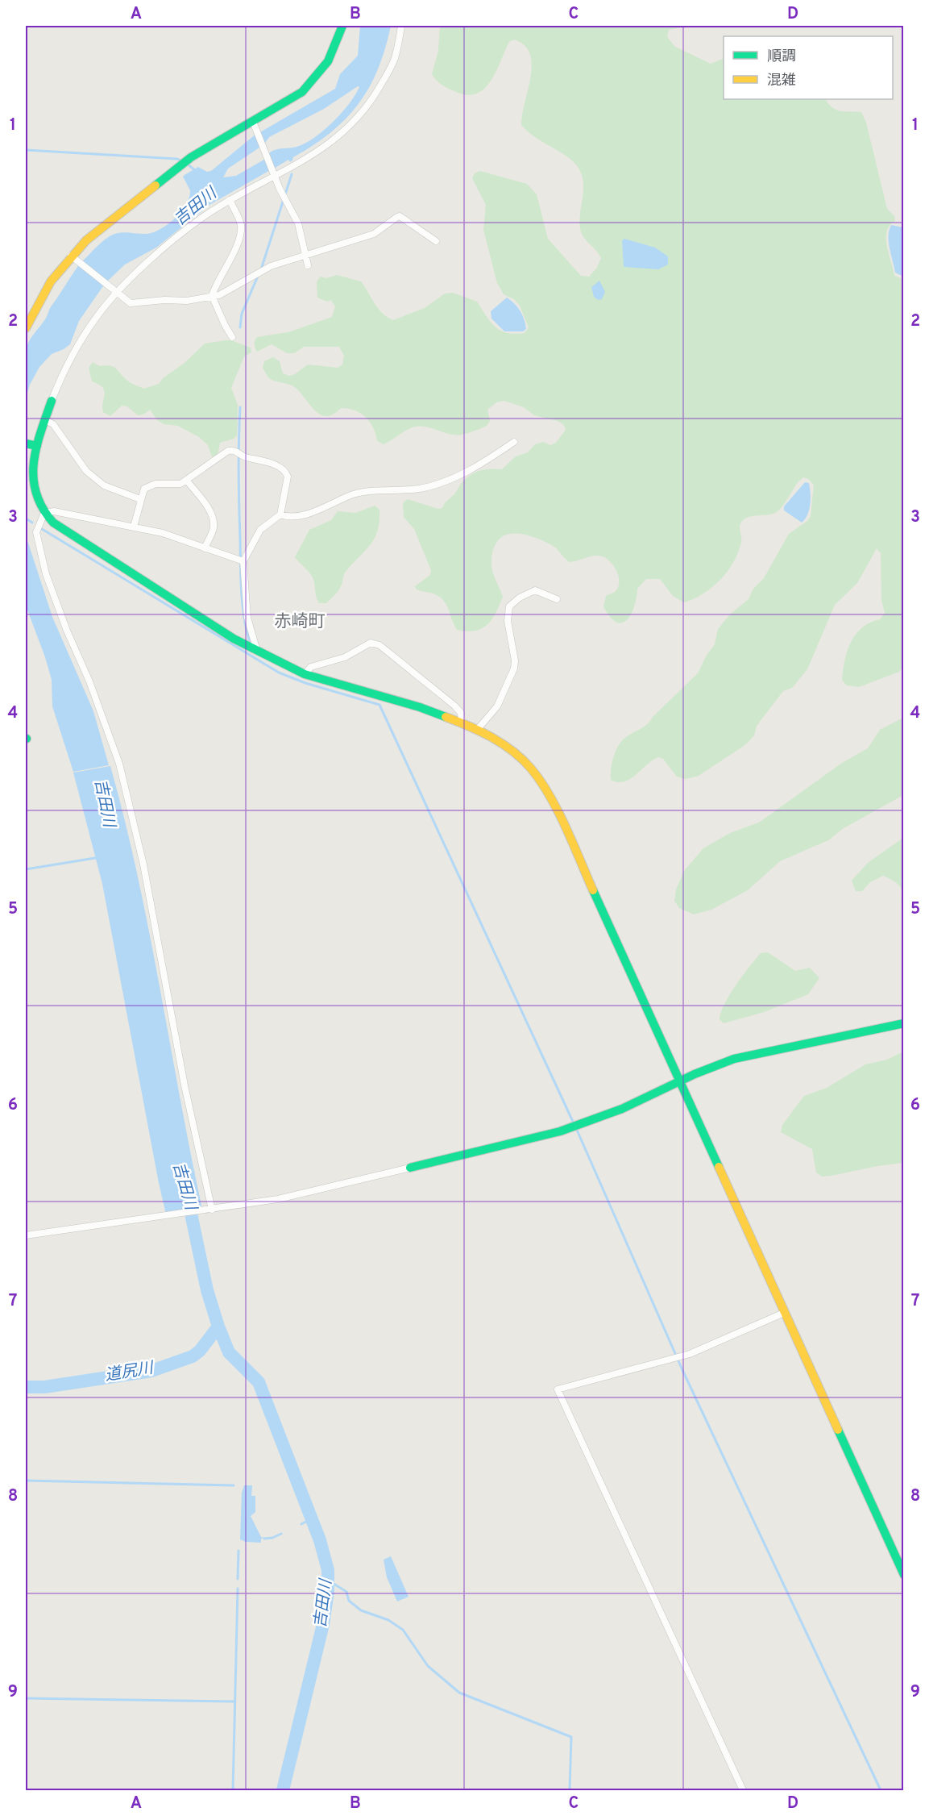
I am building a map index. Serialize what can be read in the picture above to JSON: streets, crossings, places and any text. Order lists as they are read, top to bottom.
{
  "districts": ["赤崎町"],
  "water": ["吉田川", "道尻川"],
  "legend": ["順調", "混雑"],
  "grid": {
    "columns": [
      "A",
      "B",
      "C",
      "D"
    ],
    "rows": [
      "1",
      "2",
      "3",
      "4",
      "5",
      "6",
      "7",
      "8",
      "9"
    ]
  }
}
